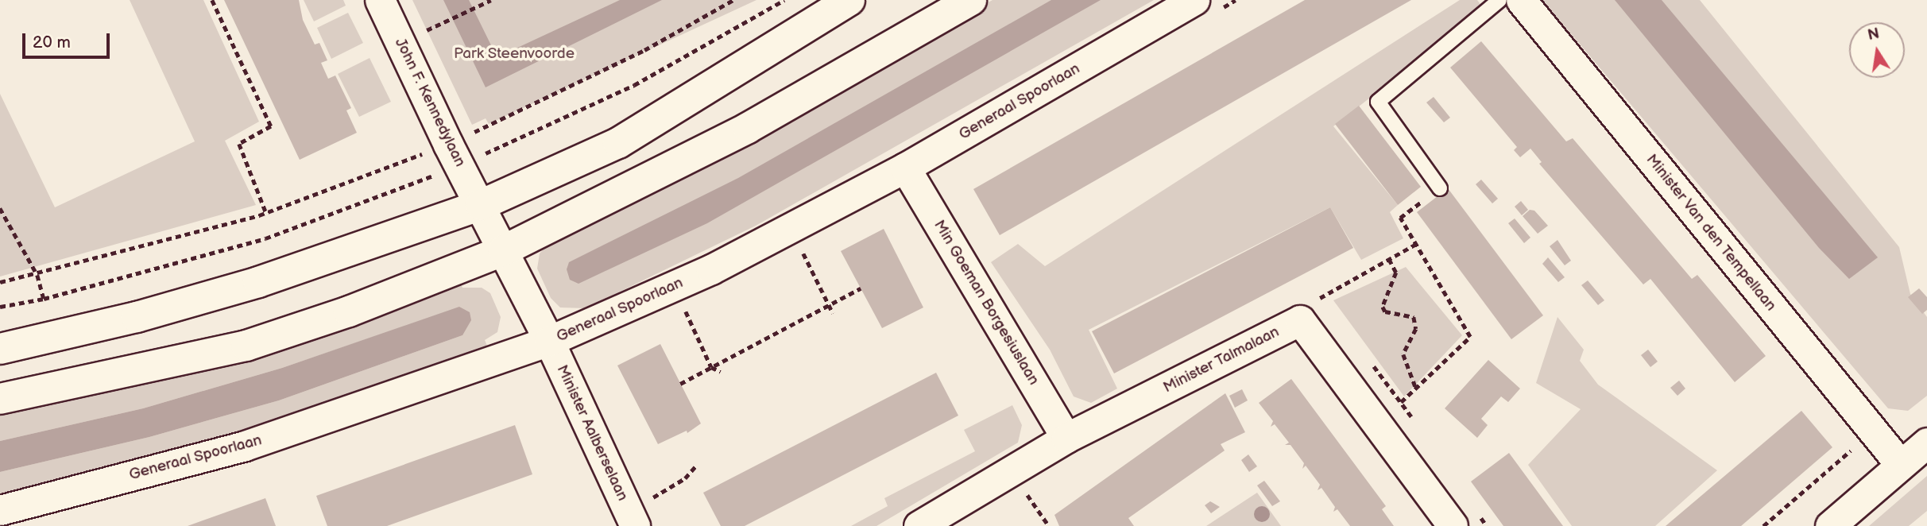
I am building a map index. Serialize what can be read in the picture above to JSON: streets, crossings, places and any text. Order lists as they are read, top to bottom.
{
  "streets": {
    "street": [
      "Generaal Spoorlaan",
      "John F. Kennedylaan",
      "Minister Van den Tempellaan",
      "Min Goeman Borgesiuslaan",
      "Minister Talmalaan",
      "Minister Aalberselaan"
    ]
  },
  "crossings": [
    ["Generaal Spoorlaan", "Min Goeman Borgesiuslaan"],
    ["Generaal Spoorlaan", "Minister Aalberselaan"],
    ["John F. Kennedylaan", "Minister Aalberselaan"],
    ["Min Goeman Borgesiuslaan", "Minister Talmalaan"]
  ],
  "parks": ["Park Steenvoorde"],
  "scale_bar": "20 m",
  "north": "top"
}
